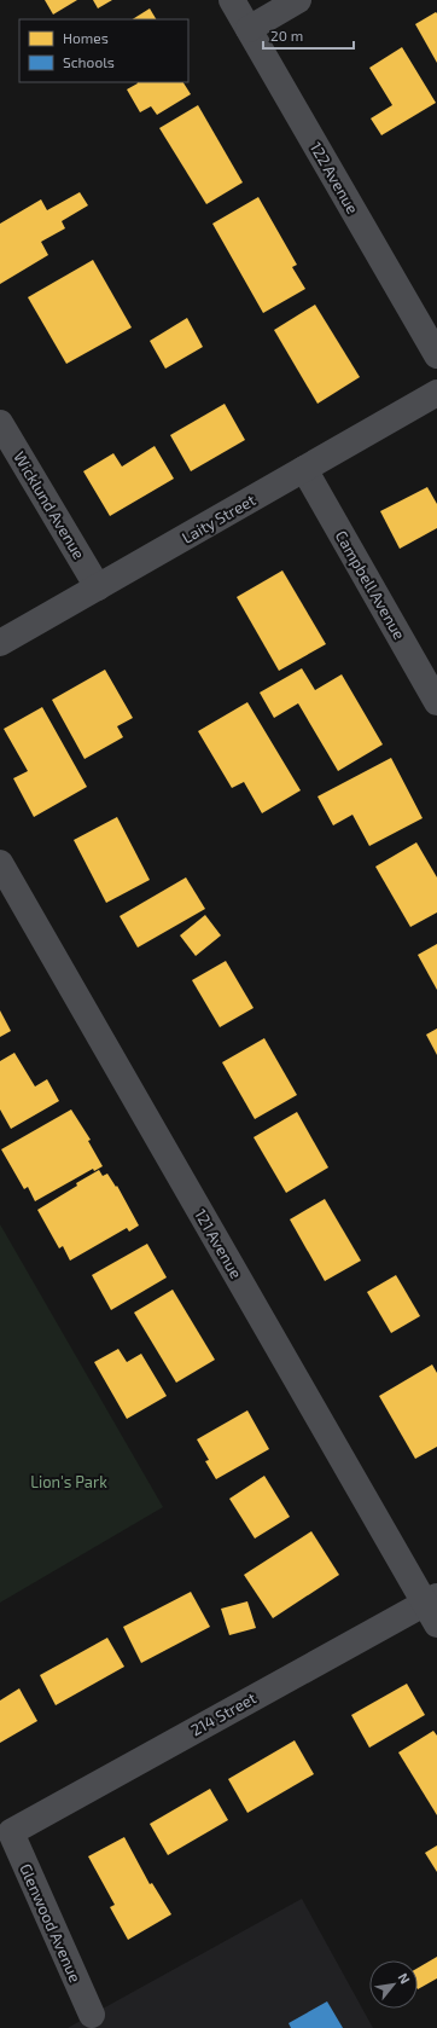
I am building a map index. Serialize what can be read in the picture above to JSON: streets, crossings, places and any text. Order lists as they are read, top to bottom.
{
  "streets": {
    "street": [
      "122 Avenue",
      "Wicklund Avenue",
      "Laity Street",
      "Campbell Avenue",
      "121 Avenue",
      "214 Street",
      "Glenwood Avenue"
    ]
  },
  "crossings": [
    ["Wicklund Avenue", "Laity Street"],
    ["Laity Street", "Campbell Avenue"],
    ["121 Avenue", "214 Street"],
    ["214 Street", "Glenwood Avenue"]
  ],
  "parks": ["Lion's Park"],
  "legend": ["Homes", "Schools"],
  "scale_bar": "20 m",
  "north": "top right"
}
